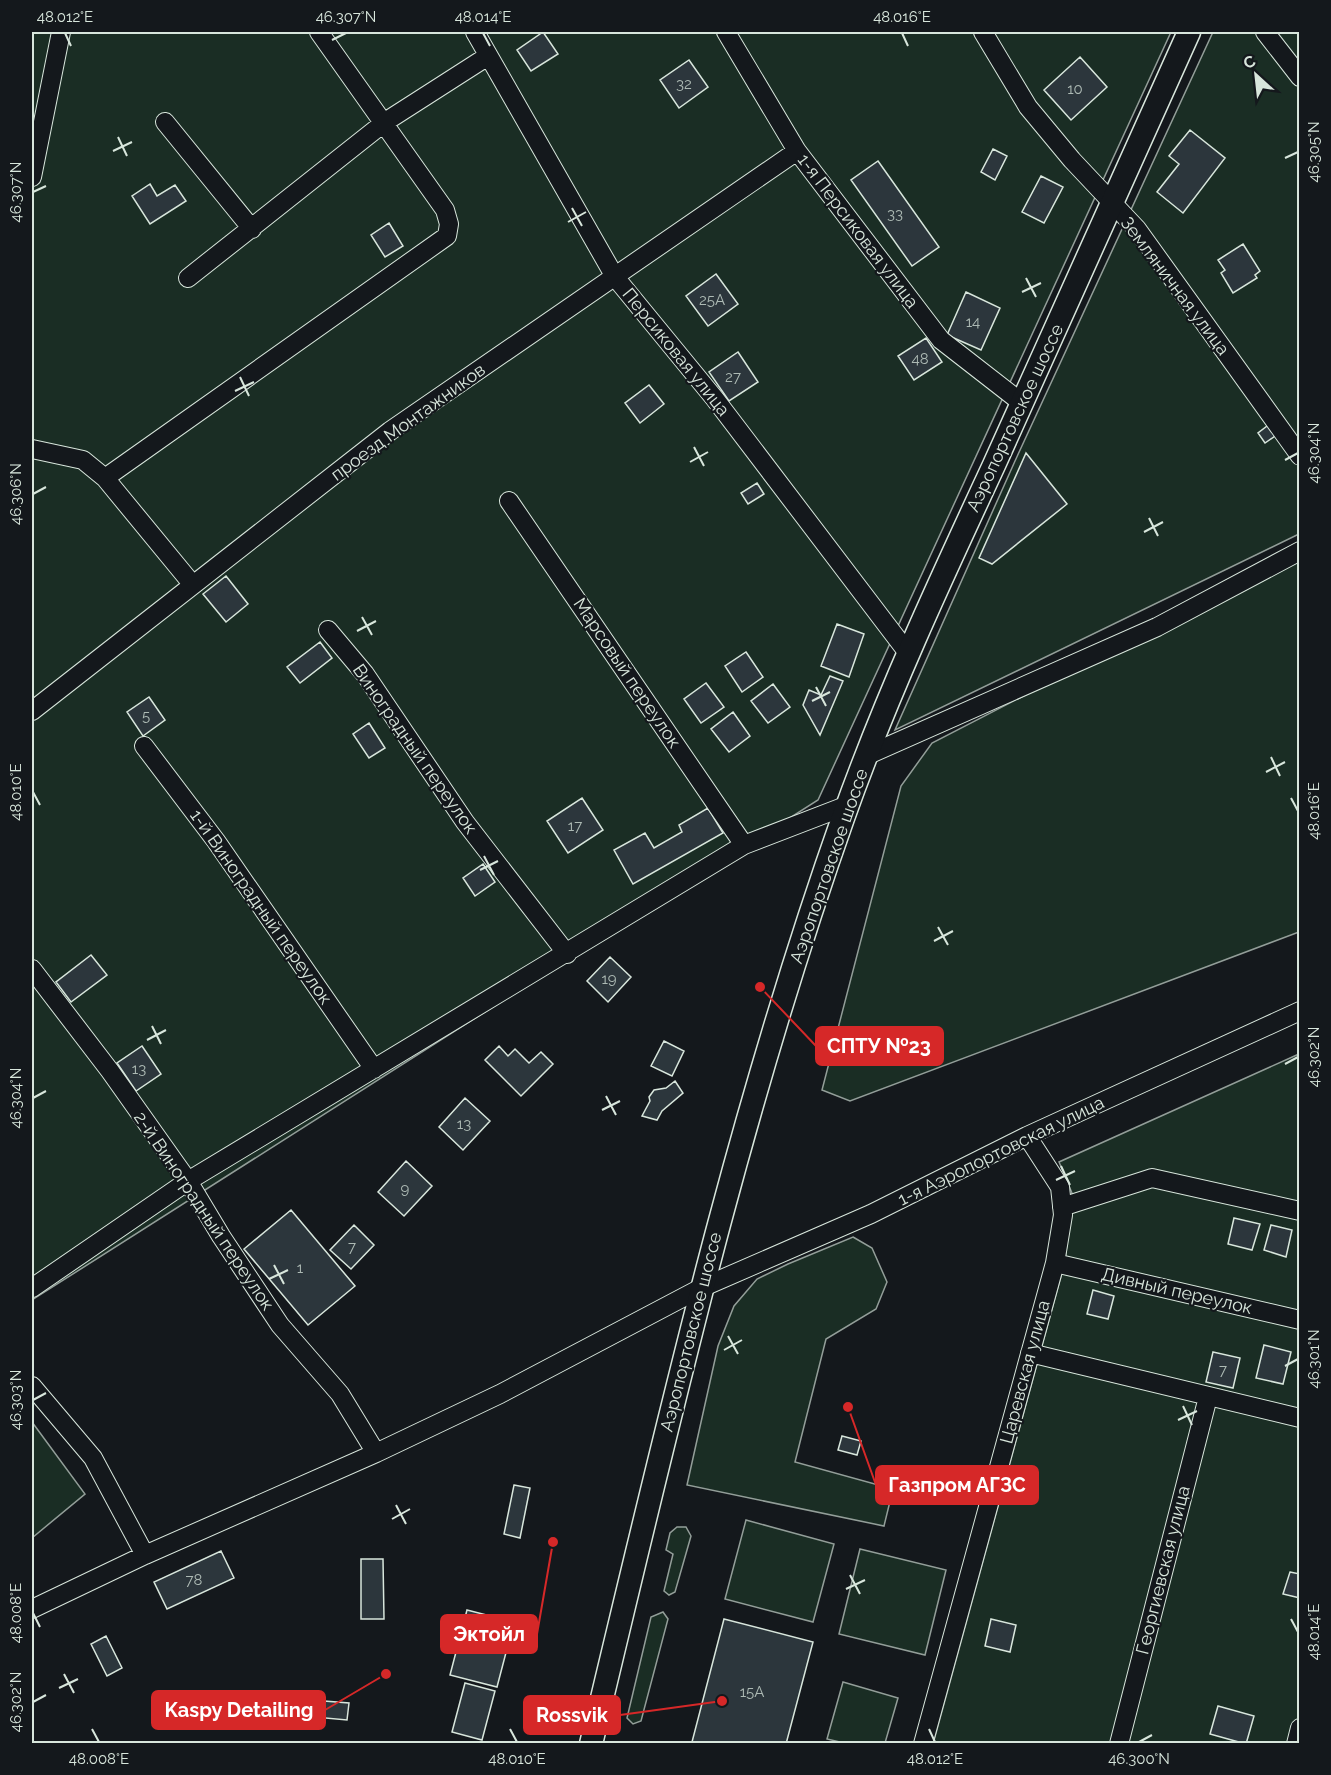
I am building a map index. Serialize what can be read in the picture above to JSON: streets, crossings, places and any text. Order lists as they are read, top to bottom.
{
  "streets": {
    "main road": ["Аэропортовское шоссе"],
    "street": [
      "1-я Персиковая улица",
      "Земляничная улица",
      "Персиковая улица",
      "проезд Монтажников",
      "Марсовый переулок",
      "Виноградный переулок",
      "1-й Виноградный переулок",
      "1-я Аэропортовская улица",
      "2-й Виноградный переулок",
      "Дивный переулок",
      "Царевская улица",
      "Георгиевская улица"
    ]
  },
  "crossings": [
    ["1-я Персиковая улица", "Аэропортовское шоссе"],
    ["1-я Персиковая улица", "проезд Монтажников"],
    ["Земляничная улица", "Аэропортовское шоссе"],
    ["Персиковая улица", "Аэропортовское шоссе"],
    ["Персиковая улица", "проезд Монтажников"],
    ["Аэропортовское шоссе", "1-я Аэропортовская улица"],
    ["1-я Аэропортовская улица", "2-й Виноградный переулок"],
    ["1-я Аэропортовская улица", "Царевская улица"],
    ["Дивный переулок", "Царевская улица"]
  ],
  "places": [
    "СПТУ №23",
    "Газпром АГЗС",
    "Эктойл",
    "Kaspy Detailing",
    "Rossvik"
  ],
  "house_numbers": [
    "32",
    "10",
    "33",
    "25А",
    "14",
    "48",
    "27",
    "5",
    "17",
    "19",
    "13",
    "13",
    "9",
    "7",
    "1",
    "7",
    "78",
    "15А"
  ],
  "north": "top left",
  "coordinates": [
    "48.012°E",
    "46.307°N",
    "48.014°E",
    "48.016°E",
    "46.305°N",
    "46.304°N",
    "46.306°N",
    "48.010°E",
    "46.302°N",
    "46.301°N",
    "46.303°N",
    "48.008°E",
    "46.300°N"
  ]
}
